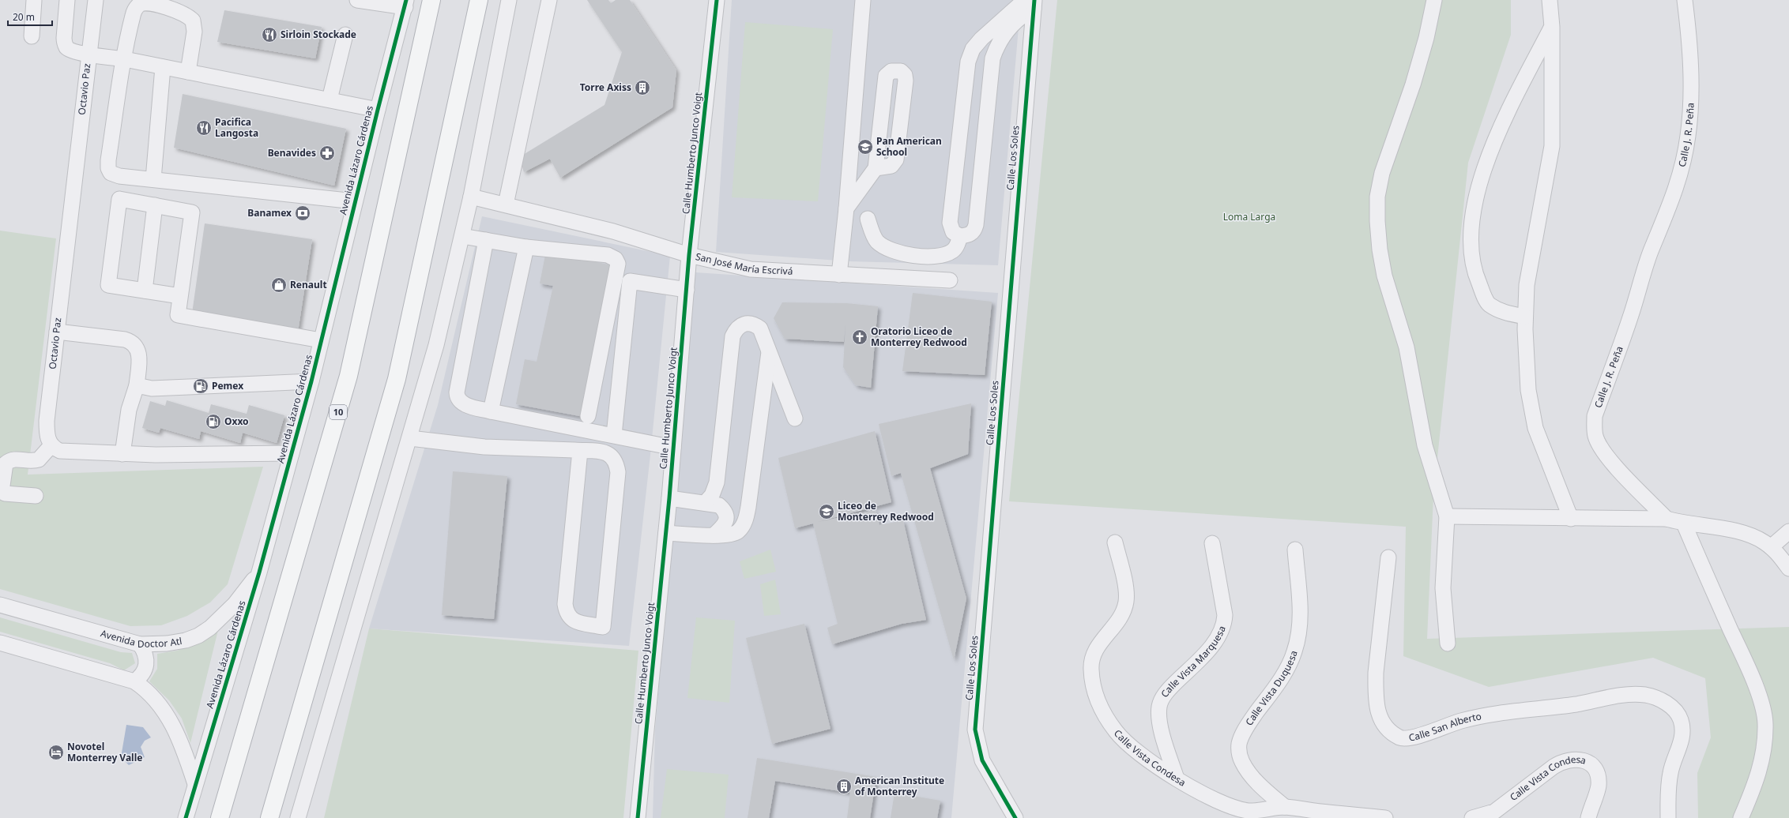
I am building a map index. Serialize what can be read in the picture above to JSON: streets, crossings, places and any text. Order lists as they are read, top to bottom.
{
  "streets": {
    "highway": ["10"],
    "street": [
      "Octavio Paz",
      "Calle J. R. Peña",
      "Calle Humberto Junco Voigt",
      "Calle Los Soles",
      "Avenida Lázaro Cárdenas",
      "San José María Escrivá",
      "Avenida Doctor Atl",
      "Calle Vista Marquesa",
      "Calle Vista Duquesa",
      "Calle San Alberto",
      "Calle Vista Condesa"
    ]
  },
  "crossings": [
    ["Calle Humberto Junco Voigt", "San José María Escrivá"],
    ["Avenida Lázaro Cárdenas", "Avenida Doctor Atl"],
    ["Calle Vista Marquesa", "Calle Vista Condesa"],
    ["Calle Vista Duquesa", "Calle Vista Condesa"]
  ],
  "parks": ["Loma Larga"],
  "places": {
    "restaurant": ["Sirloin Stockade", "Pacifica Langosta"],
    "building": ["Torre Axiss", "American Institute of Monterrey"],
    "school or university": ["Pan American School", "Liceo de Monterrey Redwood"],
    "pharmacy": ["Benavides"],
    "bank": ["Banamex"],
    "shop": ["Renault"],
    "church": ["Oratorio Liceo de Monterrey Redwood"],
    "fuel station": ["Pemex", "Oxxo"],
    "hotel": ["Novotel Monterrey Valle"]
  },
  "scale_bar": "20 m"
}
